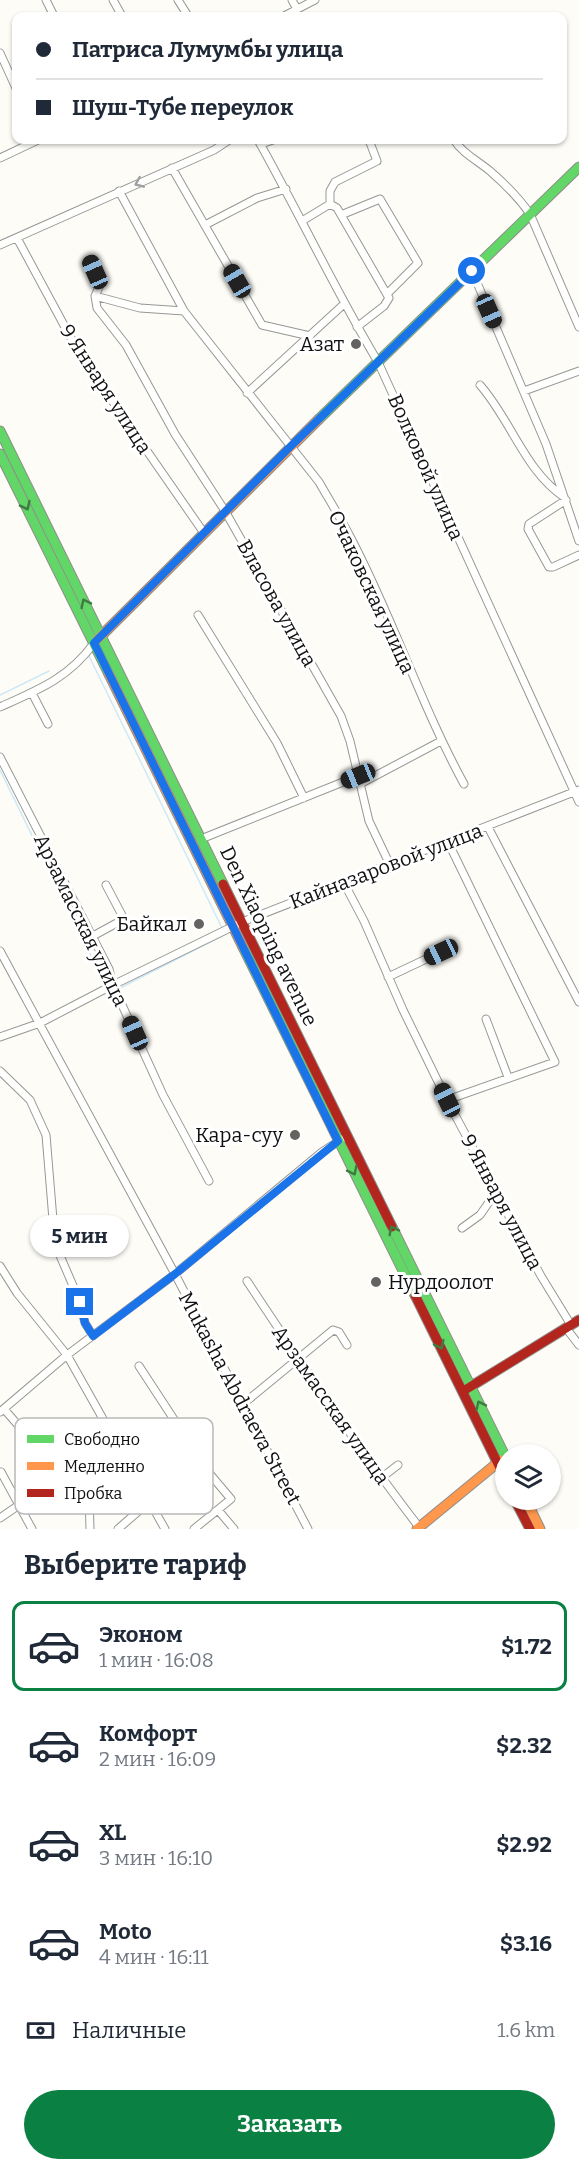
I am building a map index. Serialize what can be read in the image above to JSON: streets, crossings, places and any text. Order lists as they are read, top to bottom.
{
  "streets": {
    "main road": ["Den Xiaoping avenue"],
    "street": [
      "9 Января улица",
      "Волковой улица",
      "Очаковская улица",
      "Власова улица",
      "Кайназаровой улица",
      "Арзамасская улица",
      "Mukasha Abdraeva Street"
    ]
  },
  "crossings": [
    ["9 Января улица", "Кайназаровой улица"],
    ["Волковой улица", "Кайназаровой улица"],
    ["Власова улица", "Кайназаровой улица"],
    ["Кайназаровой улица", "Арзамасская улица"],
    ["Кайназаровой улица", "Den Xiaoping avenue"],
    ["Кайназаровой улица", "Mukasha Abdraeva Street"]
  ],
  "places": [
    "Азат",
    "Байкал",
    "Кара-суу",
    "Нурдоолот"
  ],
  "legend": ["Свободно", "Медленно", "Пробка"],
  "page": {
    "banner": ["Патриса Лумумбы улица", "Шуш-Тубе переулок"],
    "bubble": "5 мин",
    "heading": "Выберите тариф",
    "list": [
      {
        "name": "Эконом",
        "note": "1 мин · 16:08",
        "value": "$1.72"
      },
      {
        "name": "Комфорт",
        "note": "2 мин · 16:09",
        "value": "$2.32"
      },
      {
        "name": "XL",
        "note": "3 мин · 16:10",
        "value": "$2.92"
      },
      {
        "name": "Moto",
        "note": "4 мин · 16:11",
        "value": "$3.16"
      }
    ],
    "pay": ["Наличные", "1.6 km"],
    "buttons": "Заказать"
  }
}
